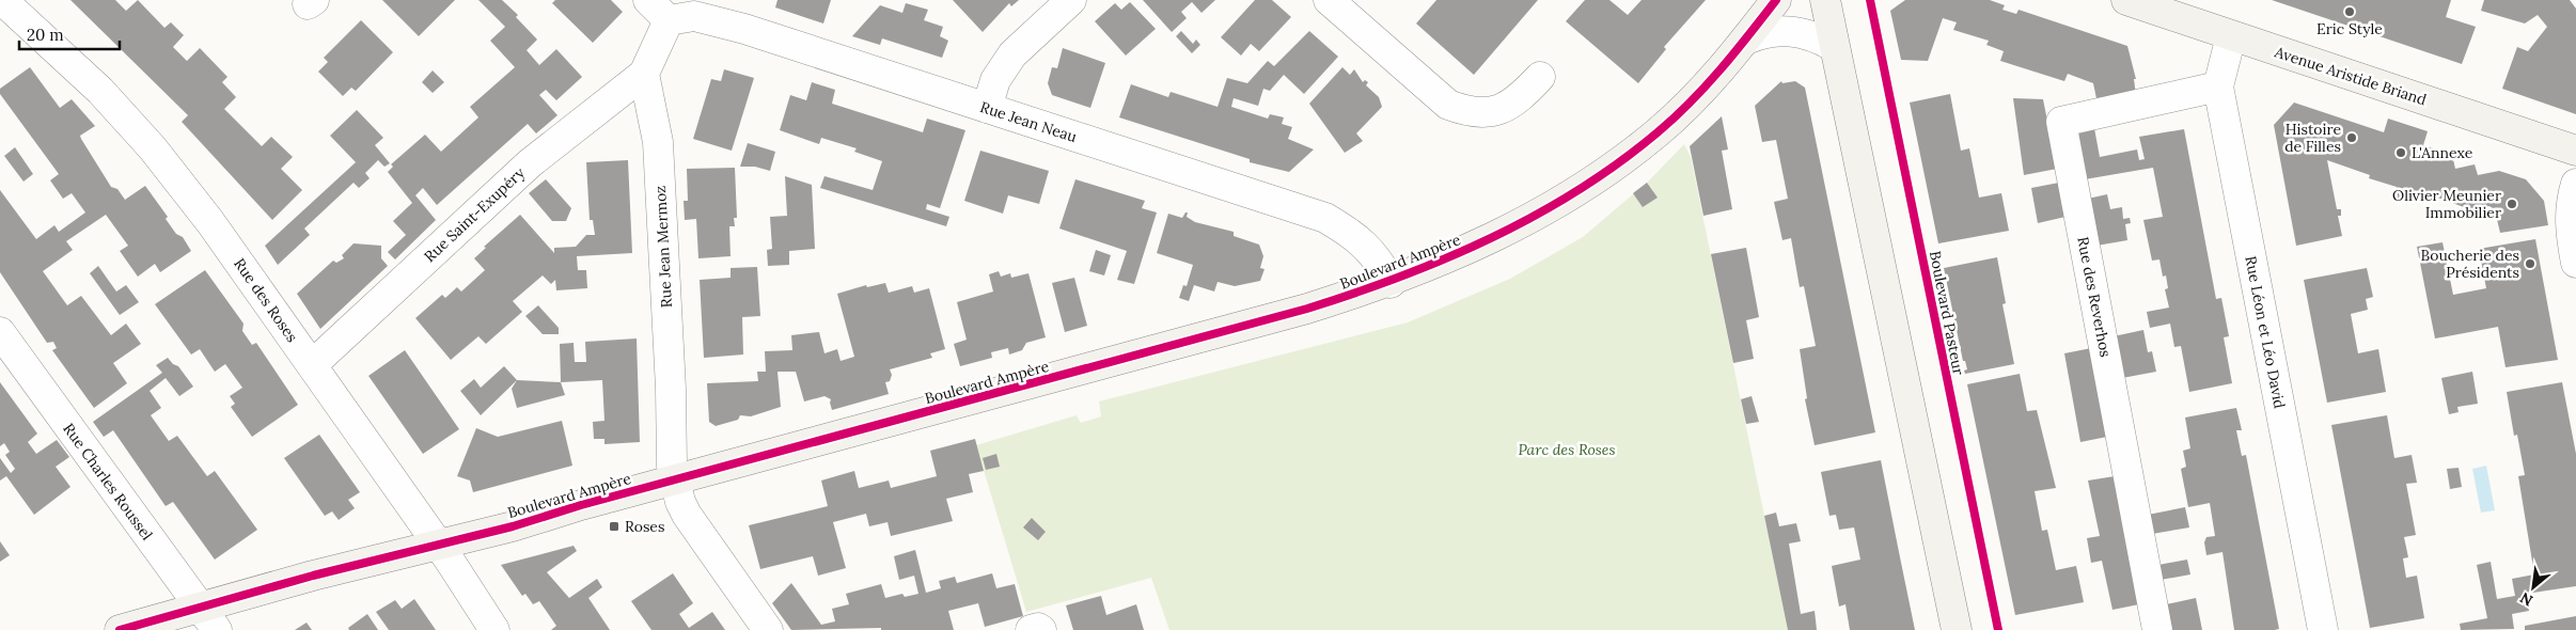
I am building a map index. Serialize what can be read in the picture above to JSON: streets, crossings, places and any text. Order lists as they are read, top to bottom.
{
  "streets": {
    "street": [
      "Avenue Aristide Briand",
      "Rue Jean Neau",
      "Rue Saint-Exupéry",
      "Rue Jean Mermoz",
      "Boulevard Ampère",
      "Rue des Reverhos",
      "Rue des Roses",
      "Rue Léon et Léo David",
      "Rue Charles Roussel"
    ],
    "cycle path": ["Boulevard Pasteur"]
  },
  "crossings": [
    ["Avenue Aristide Briand", "Rue Léon et Léo David"],
    ["Rue Jean Neau", "Boulevard Ampère"],
    ["Rue Saint-Exupéry", "Rue Jean Mermoz"],
    ["Rue Saint-Exupéry", "Rue des Roses"],
    ["Rue Jean Mermoz", "Boulevard Ampère"],
    ["Boulevard Ampère", "Rue des Roses"],
    ["Boulevard Ampère", "Rue Charles Roussel"],
    ["Rue des Reverhos", "Rue Léon et Léo David"]
  ],
  "parks": ["Parc des Roses"],
  "places": {
    "other": [
      "Eric Style",
      "Histoire de Filles",
      "L'Annexe",
      "Olivier Meunier Immobilier",
      "Boucherie des Présidents"
    ],
    "transit": ["Roses"]
  },
  "scale_bar": "20 m",
  "north": "bottom left"
}
